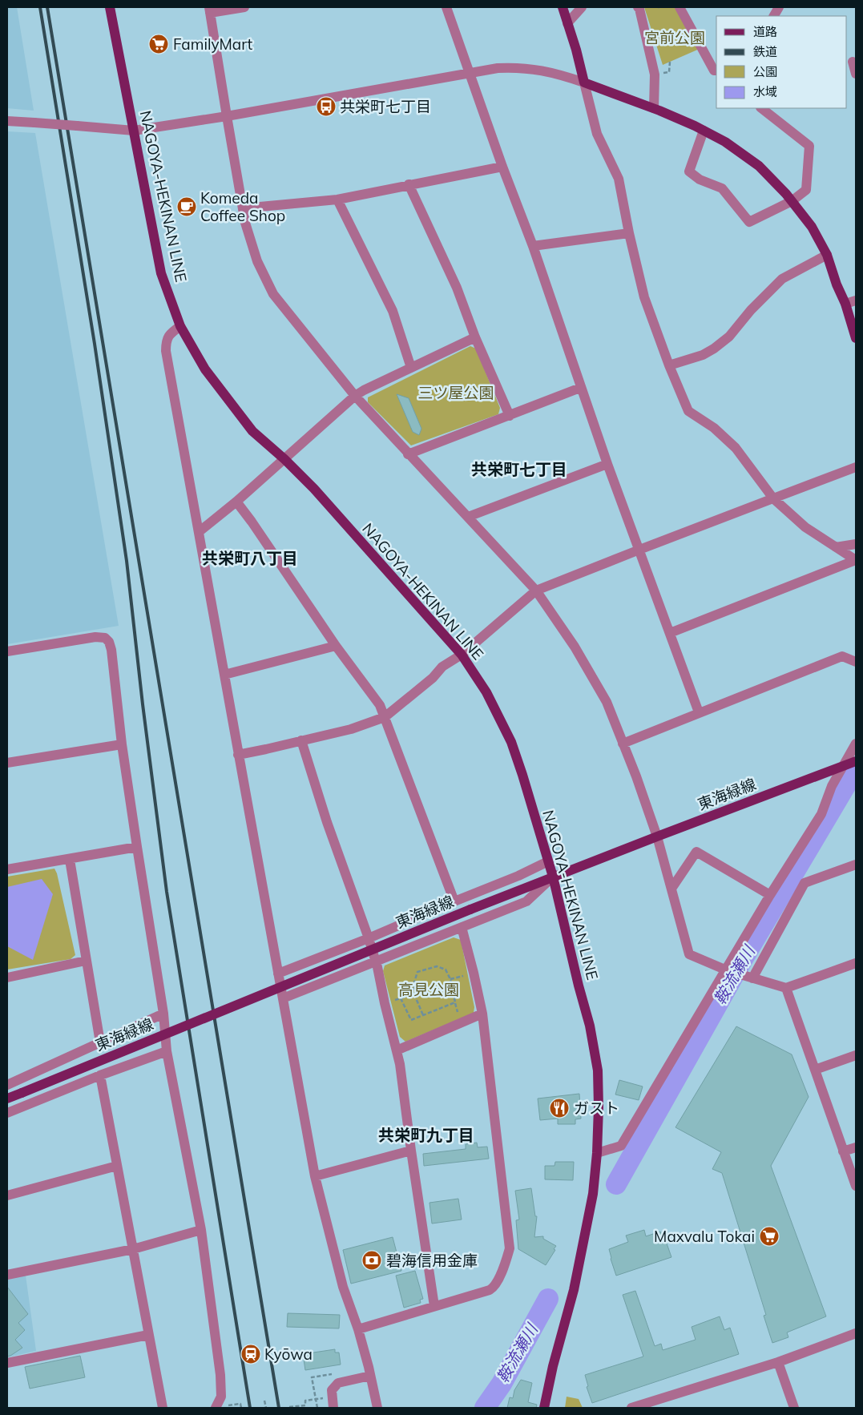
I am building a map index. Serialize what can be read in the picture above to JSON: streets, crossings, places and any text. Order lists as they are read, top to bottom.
{
  "streets": {
    "main road": ["NAGOYA-HEKINAN LINE", "東海緑線"]
  },
  "crossings": [
    ["NAGOYA-HEKINAN LINE", "東海緑線"]
  ],
  "districts": ["共栄町七丁目", "共栄町八丁目", "共栄町九丁目"],
  "water": ["鞍流瀬川"],
  "parks": ["宮前公園", "三ツ屋公園", "高見公園"],
  "places": {
    "supermarket": ["FamilyMart", "Maxvalu Tokai"],
    "bus stop": ["共栄町七丁目"],
    "cafe": ["Komeda Coffee Shop"],
    "restaurant": ["ガスト"],
    "bank": ["碧海信用金庫"],
    "station": ["Kyōwa"]
  },
  "legend": [
    "道路",
    "鉄道",
    "公園",
    "水域"
  ]
}
